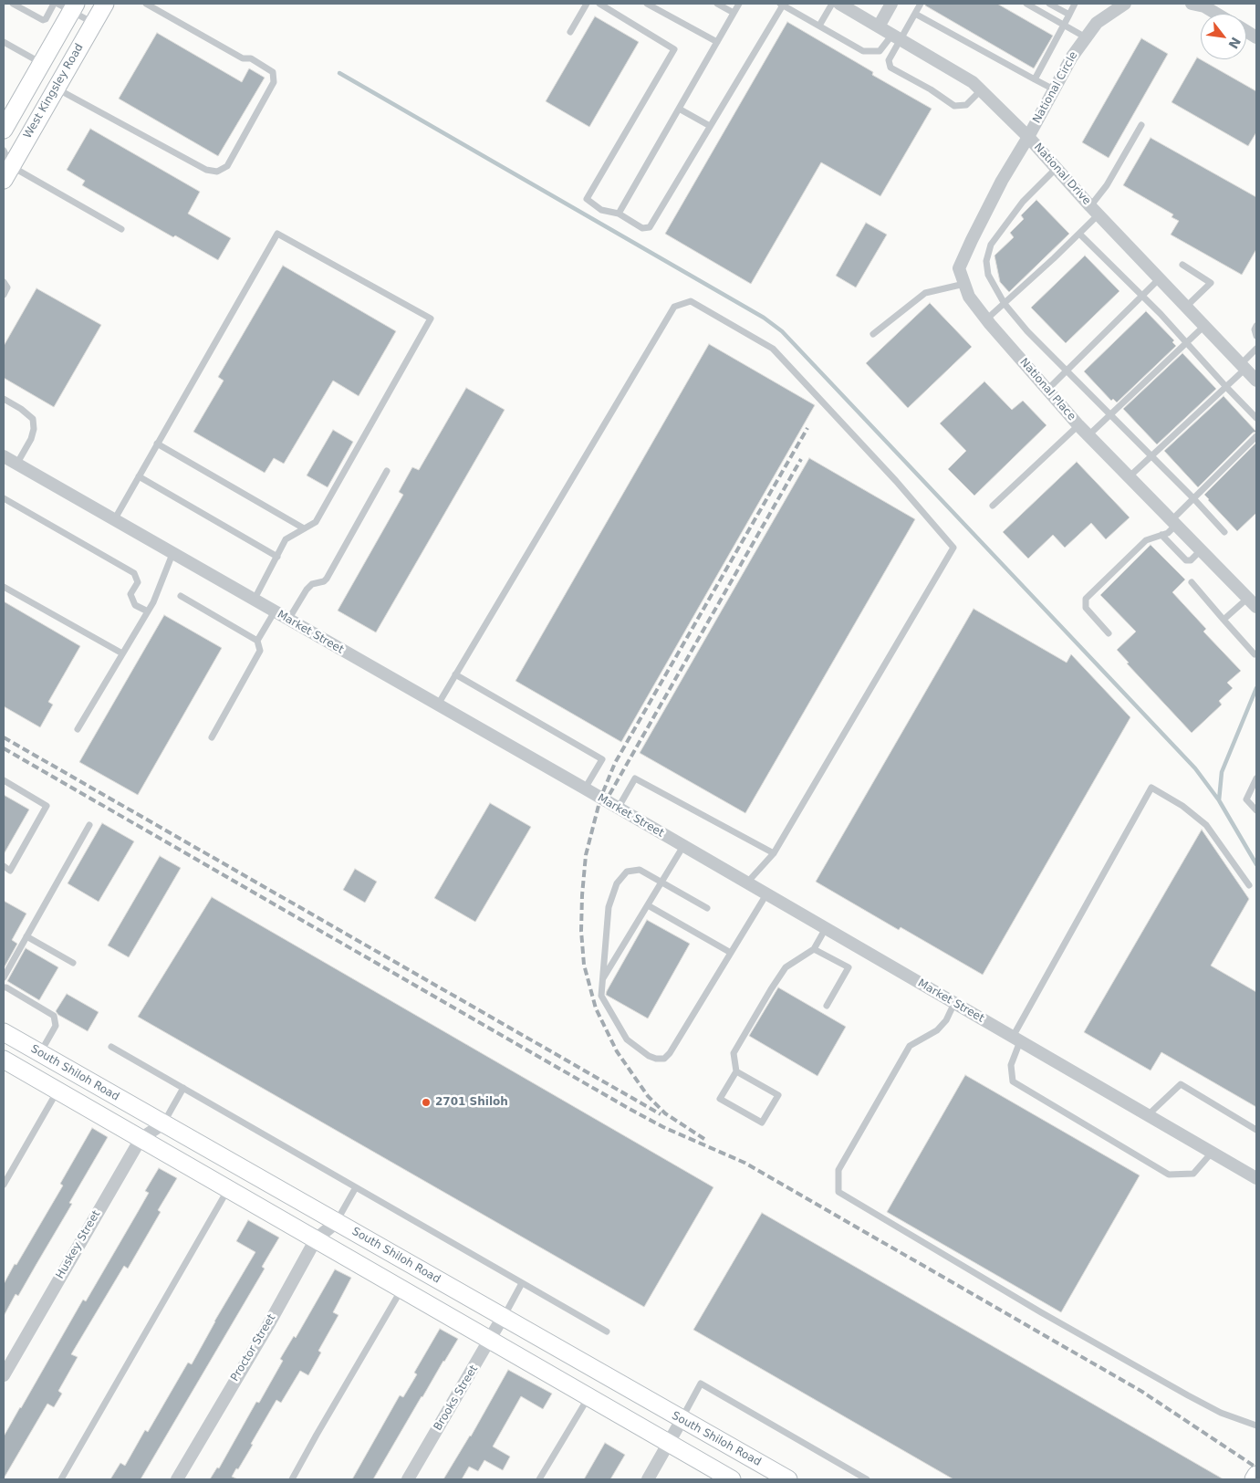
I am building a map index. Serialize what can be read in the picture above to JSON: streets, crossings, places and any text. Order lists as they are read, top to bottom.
{
  "streets": {
    "main road": ["West Kingsley Road", "South Shiloh Road"],
    "street": [
      "National Circle",
      "National Drive",
      "National Place",
      "Market Street",
      "Huskey Street",
      "Proctor Street",
      "Brooks Street"
    ]
  },
  "crossings": [
    ["National Circle", "National Drive"],
    ["National Circle", "National Place"],
    ["National Drive", "National Place"],
    ["South Shiloh Road", "Huskey Street"],
    ["South Shiloh Road", "Proctor Street"],
    ["South Shiloh Road", "Brooks Street"]
  ],
  "places": ["2701 Shiloh"],
  "north": "bottom right"
}
